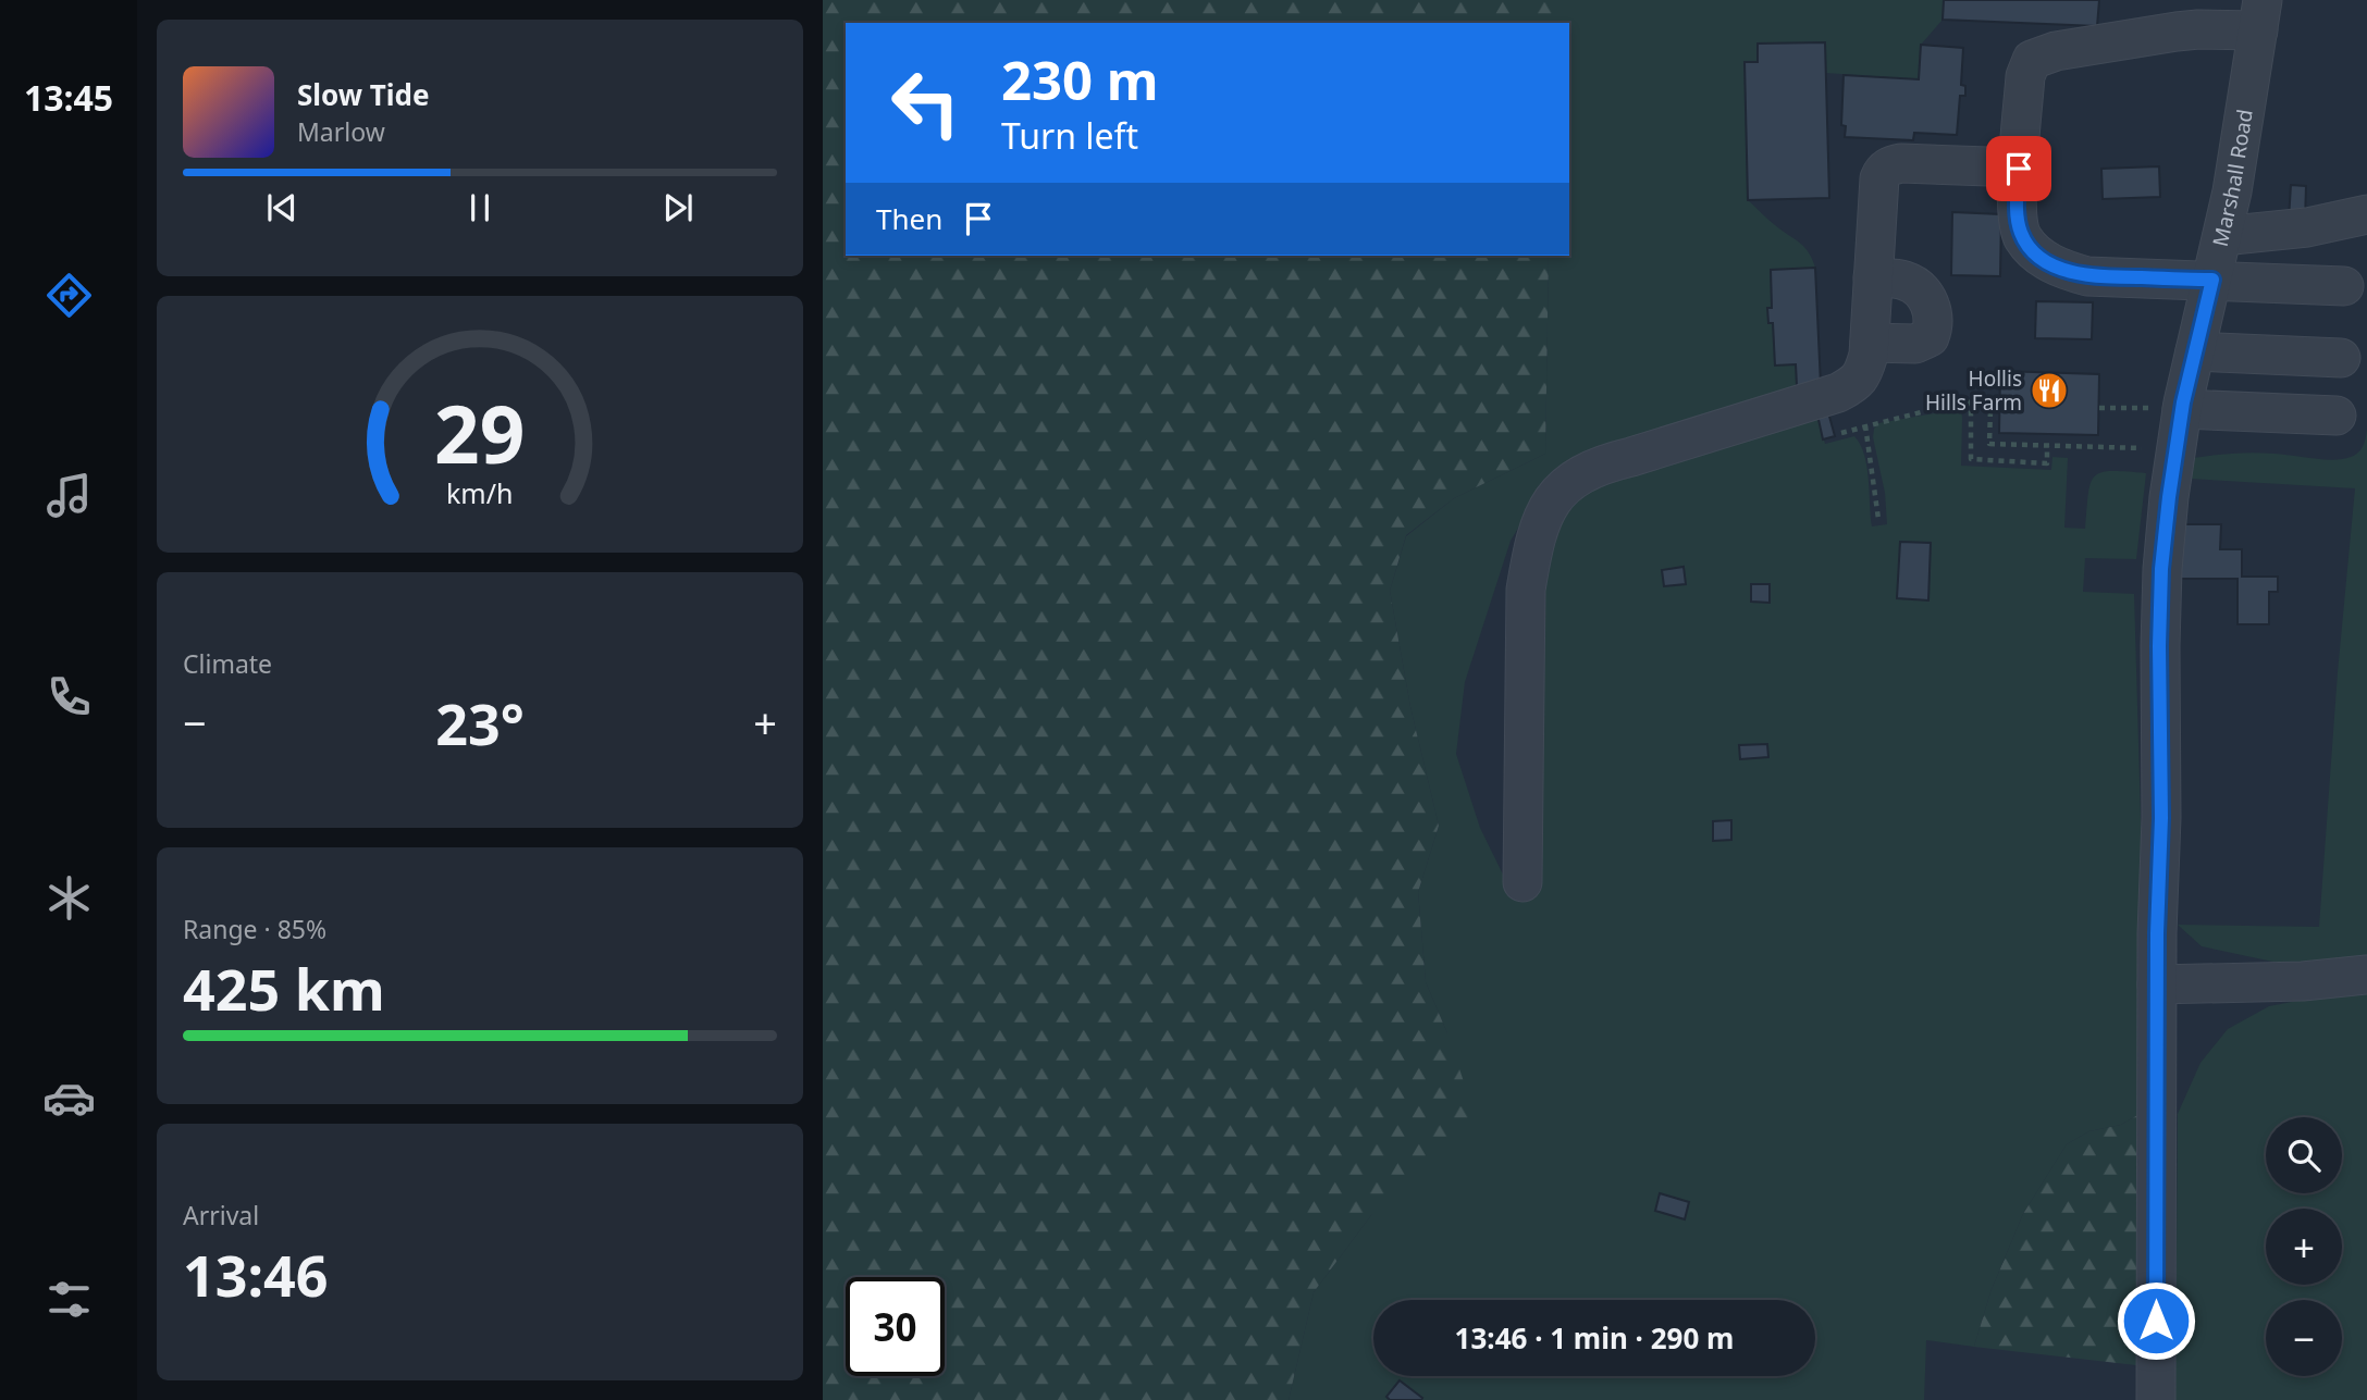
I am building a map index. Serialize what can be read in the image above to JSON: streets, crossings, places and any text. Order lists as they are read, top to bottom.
{
  "streets": {
    "street": ["Marshall Road"]
  },
  "places": {
    "restaurant": ["Hollis Hills Farm"]
  },
  "page": {
    "tabs": "13:45",
    "turn": ["230 m", "Turn left"],
    "song": ["Slow Tide", "Marlow"],
    "then": "Then",
    "tile": [
      "Climate",
      ["Range · 85%", "425 km"],
      ["Arrival", "13:46"]
    ],
    "heat": ["−", "23°", "+"],
    "map_buttons": ["+", "−"],
    "limit": "30",
    "trip": "13:46 · 1 min · 290 m",
    "gauge": ["29", "km/h"]
  }
}
